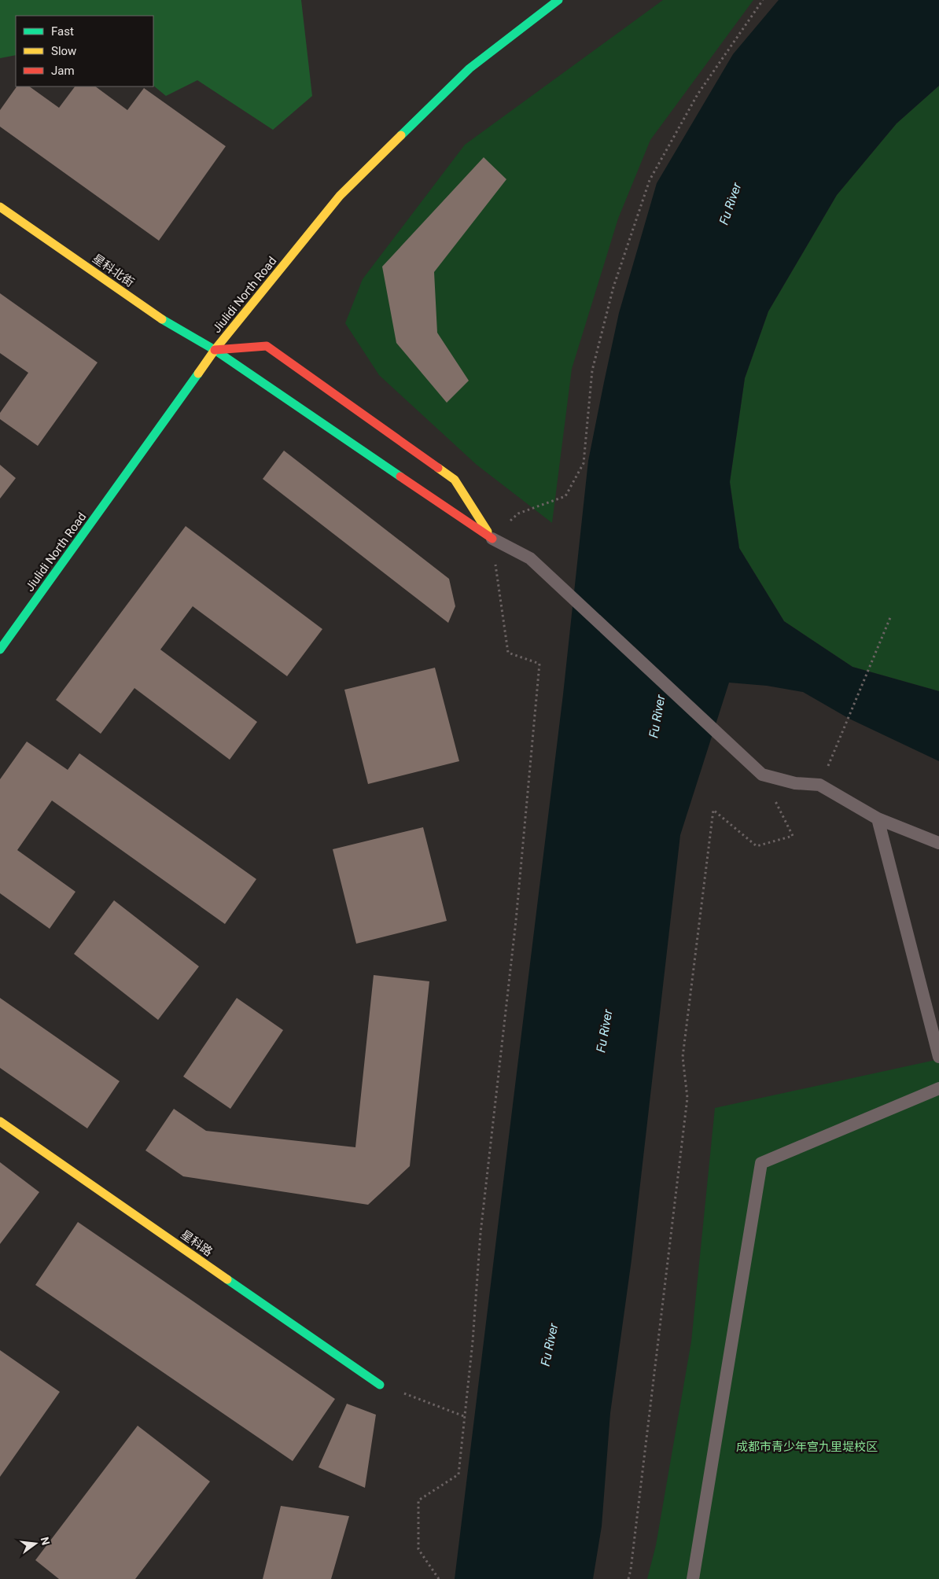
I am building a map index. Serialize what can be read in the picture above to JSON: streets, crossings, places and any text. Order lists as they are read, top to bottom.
{
  "streets": {
    "street": ["星科北街", "Jiulidi North Road", "星科路"]
  },
  "crossings": [
    ["星科北街", "Jiulidi North Road"]
  ],
  "water": ["Fu River"],
  "parks": ["成都市青少年宫九里堤校区"],
  "legend": ["Fast", "Slow", "Jam"],
  "north": "right"
}
